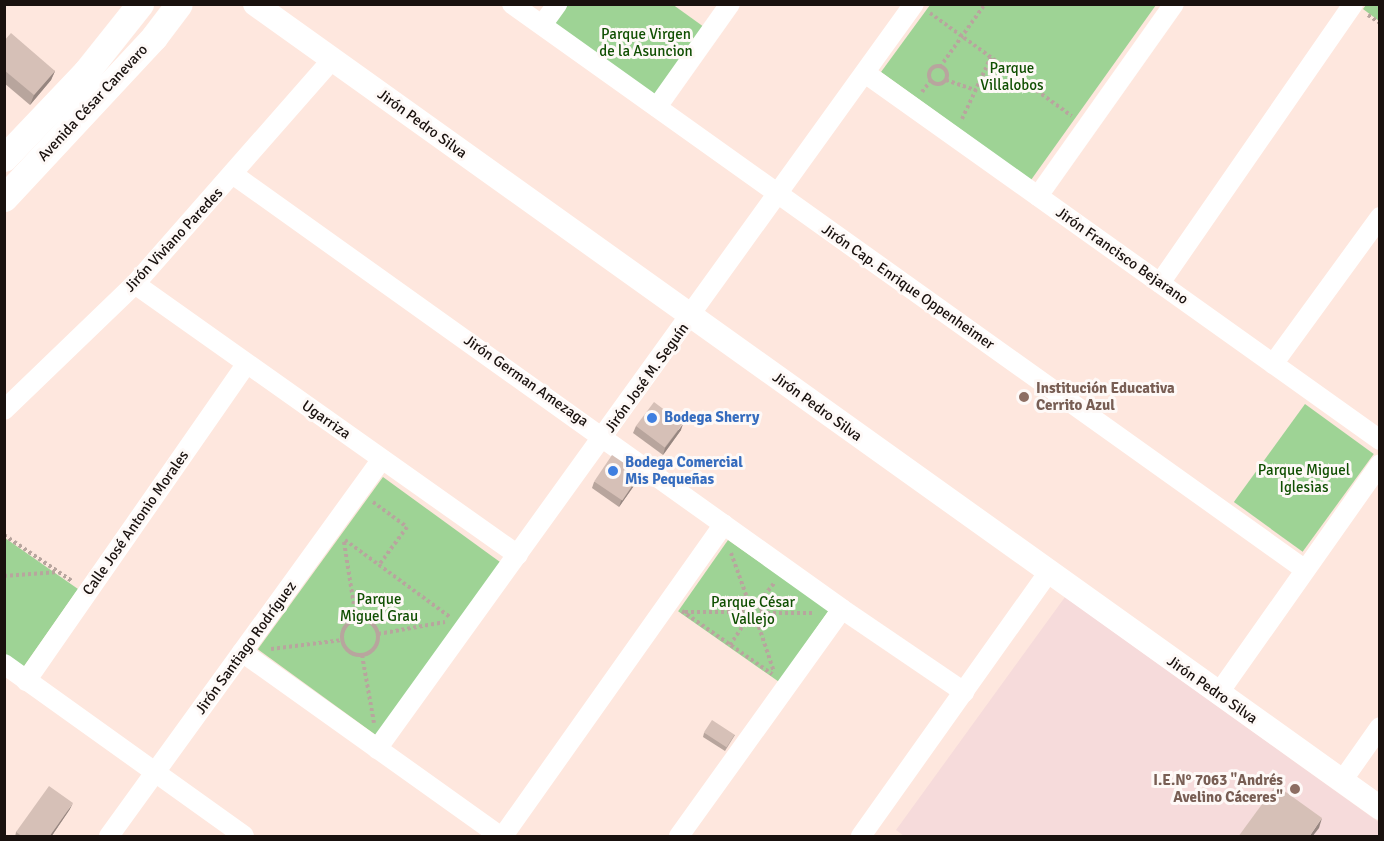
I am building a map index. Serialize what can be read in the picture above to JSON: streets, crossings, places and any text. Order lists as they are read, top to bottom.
{
  "streets": {
    "main road": ["Avenida César Canevaro"],
    "street": [
      "Jirón Pedro Silva",
      "Jirón Viviano Paredes",
      "Jirón Francisco Bejarano",
      "Jirón Cap. Enrique Oppenheimer",
      "Jirón José M. Seguín",
      "Jirón German Amezaga",
      "Ugarriza",
      "Calle José Antonio Morales",
      "Jirón Santiago Rodríguez"
    ]
  },
  "crossings": [
    ["Jirón Pedro Silva", "Jirón Viviano Paredes"],
    ["Jirón Pedro Silva", "Jirón José M. Seguín"],
    ["Jirón Viviano Paredes", "Jirón German Amezaga"],
    ["Jirón Viviano Paredes", "Ugarriza"],
    ["Jirón Francisco Bejarano", "Jirón José M. Seguín"],
    ["Jirón Cap. Enrique Oppenheimer", "Jirón José M. Seguín"],
    ["Jirón José M. Seguín", "Jirón German Amezaga"],
    ["Jirón José M. Seguín", "Ugarriza"],
    ["Ugarriza", "Calle José Antonio Morales"],
    ["Ugarriza", "Jirón Santiago Rodríguez"]
  ],
  "parks": [
    "Parque Virgen de la Asuncion",
    "Parque Villalobos",
    "Parque Miguel Iglesias",
    "Parque Miguel Grau",
    "Parque César Vallejo"
  ],
  "places": [
    "Institución Educativa Cerrito Azul",
    "Bodega Sherry",
    "Bodega Comercial Mis Pequeñas",
    "I.E.N° 7063 \"Andrés Avelino Cáceres\""
  ]
}
